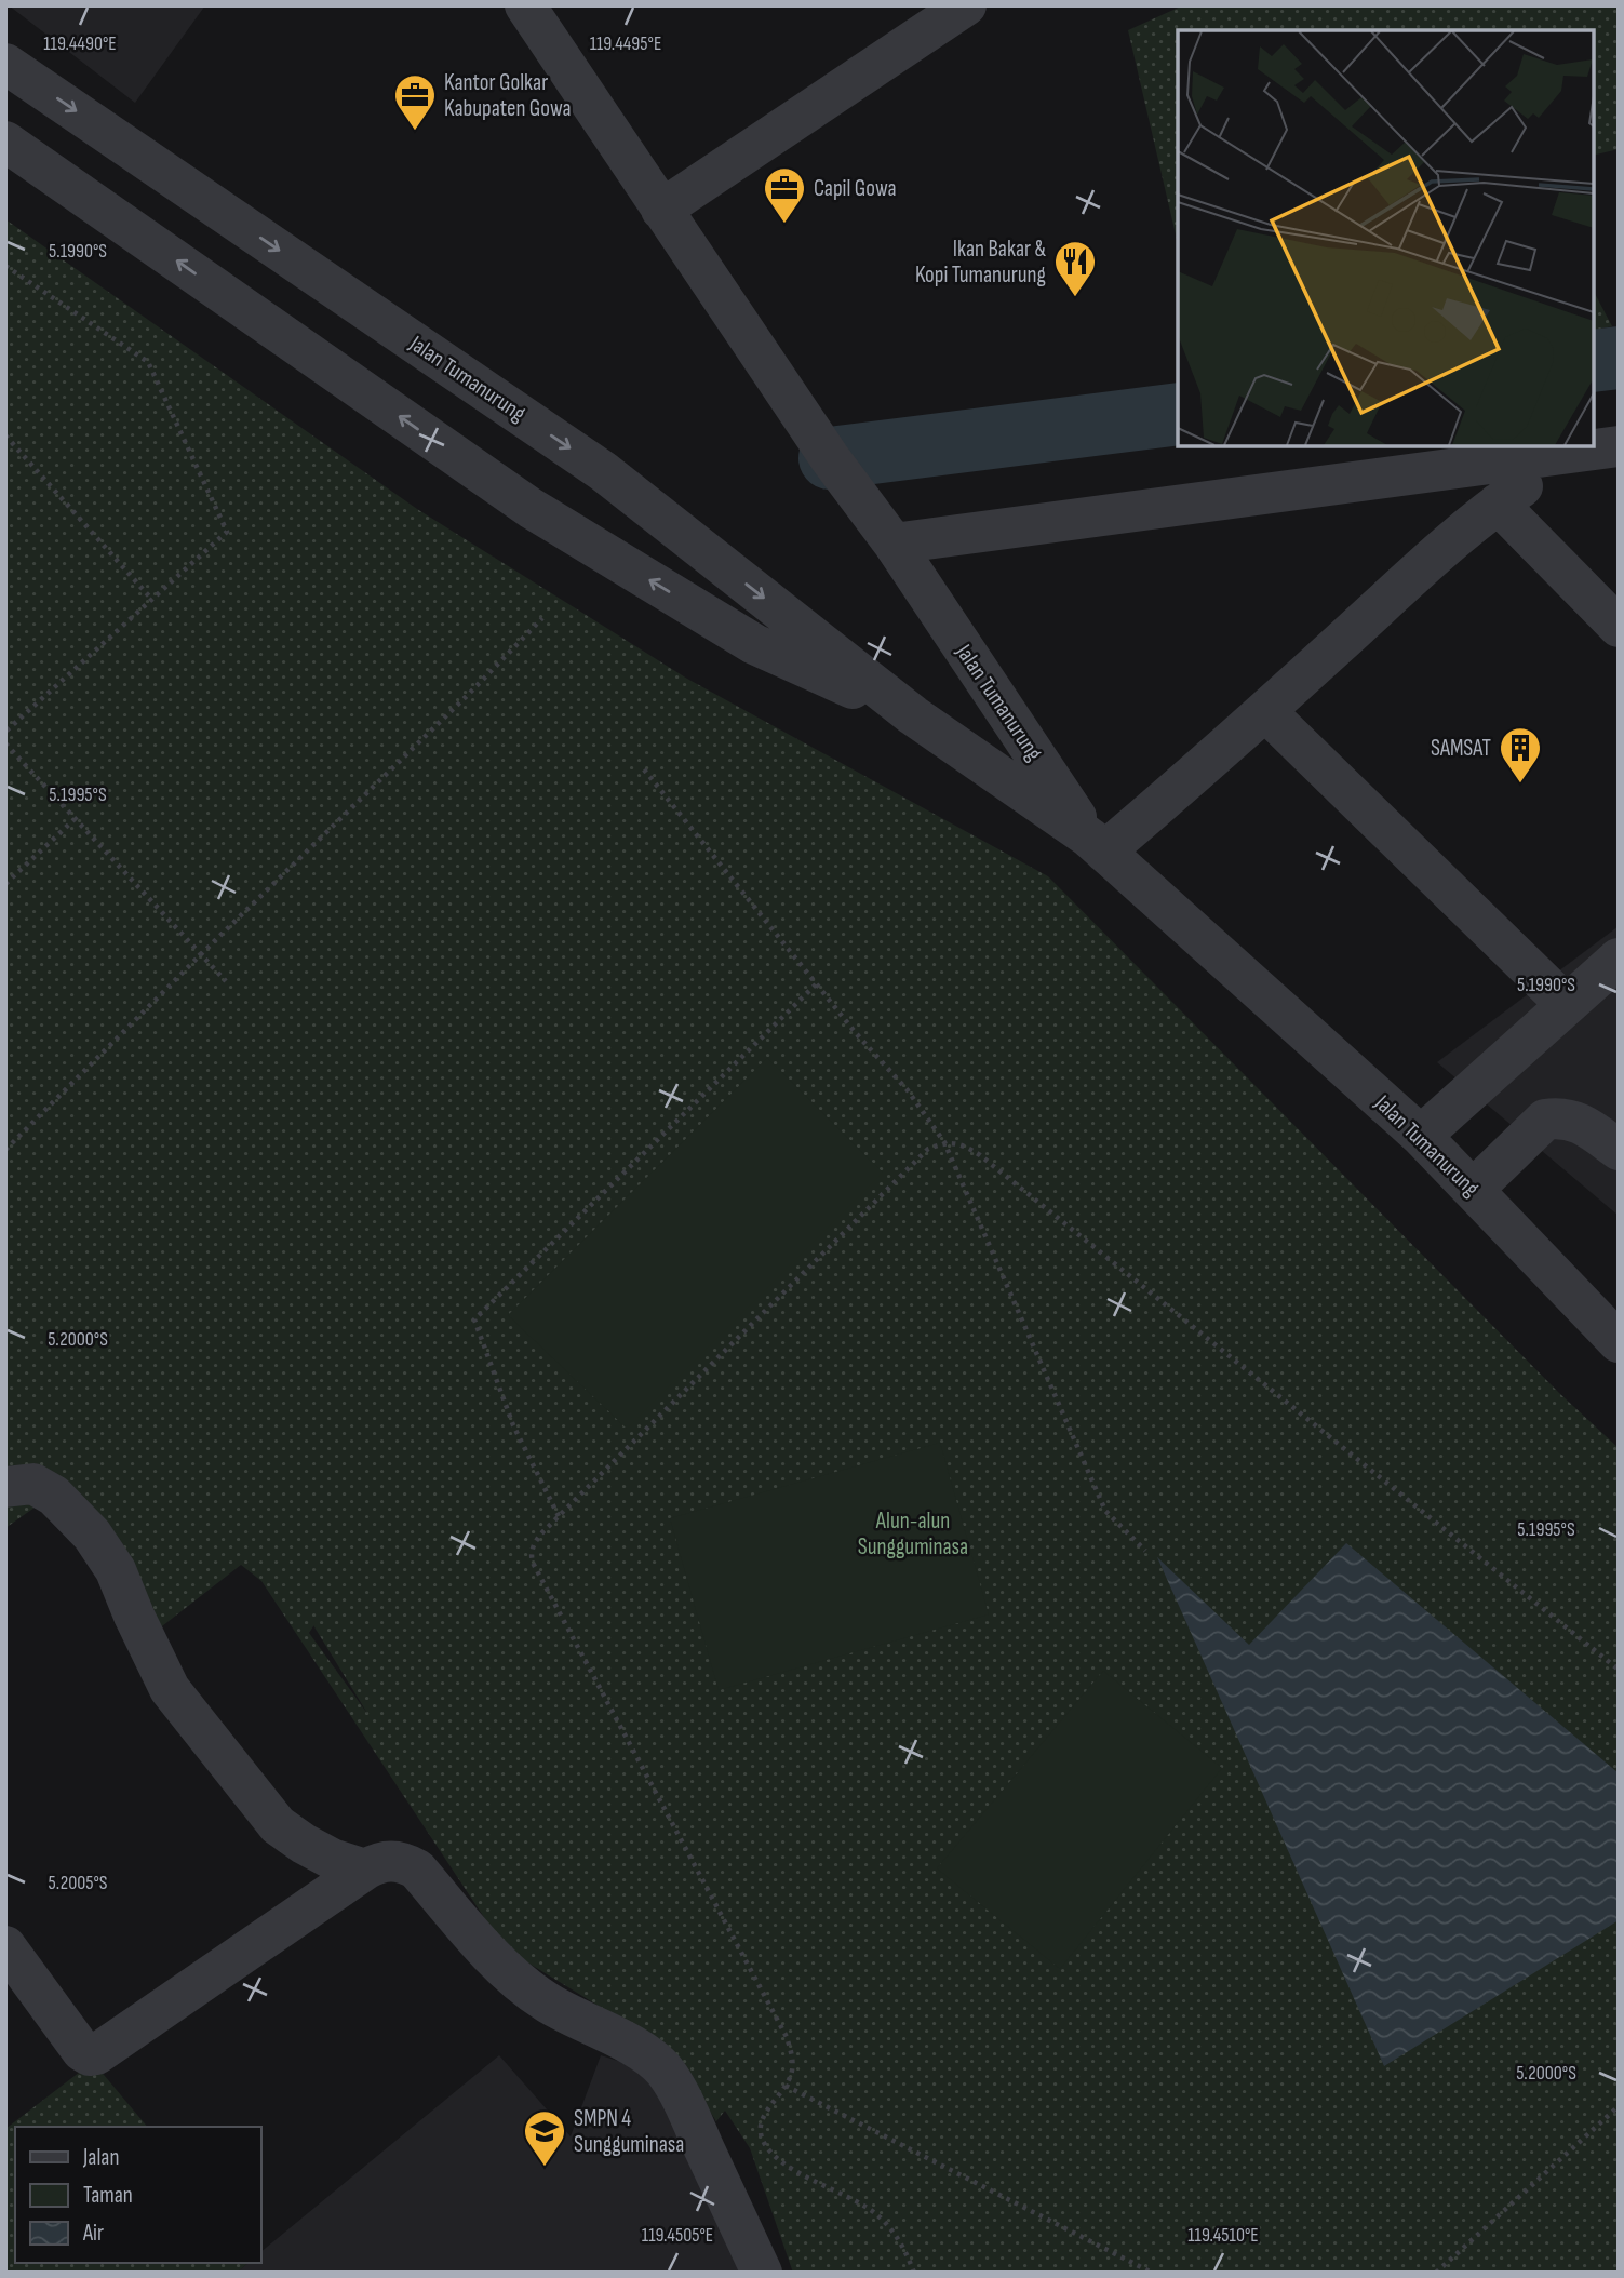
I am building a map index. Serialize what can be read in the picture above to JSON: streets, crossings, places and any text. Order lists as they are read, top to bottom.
{
  "streets": {
    "street": ["Jalan Tumanurung"]
  },
  "parks": ["Alun-alun Sungguminasa"],
  "places": {
    "office": ["Kantor Golkar Kabupaten Gowa", "Capil Gowa"],
    "restaurant": ["Ikan Bakar & Kopi Tumanurung"],
    "building": ["SAMSAT"],
    "school or university": ["SMPN 4 Sungguminasa"]
  },
  "legend": ["Jalan", "Taman", "Air"],
  "coordinates": [
    "119.4490°E",
    "119.4495°E",
    "5.1990°S",
    "5.1995°S",
    "5.2000°S",
    "5.2005°S",
    "119.4505°E",
    "119.4510°E"
  ]
}
